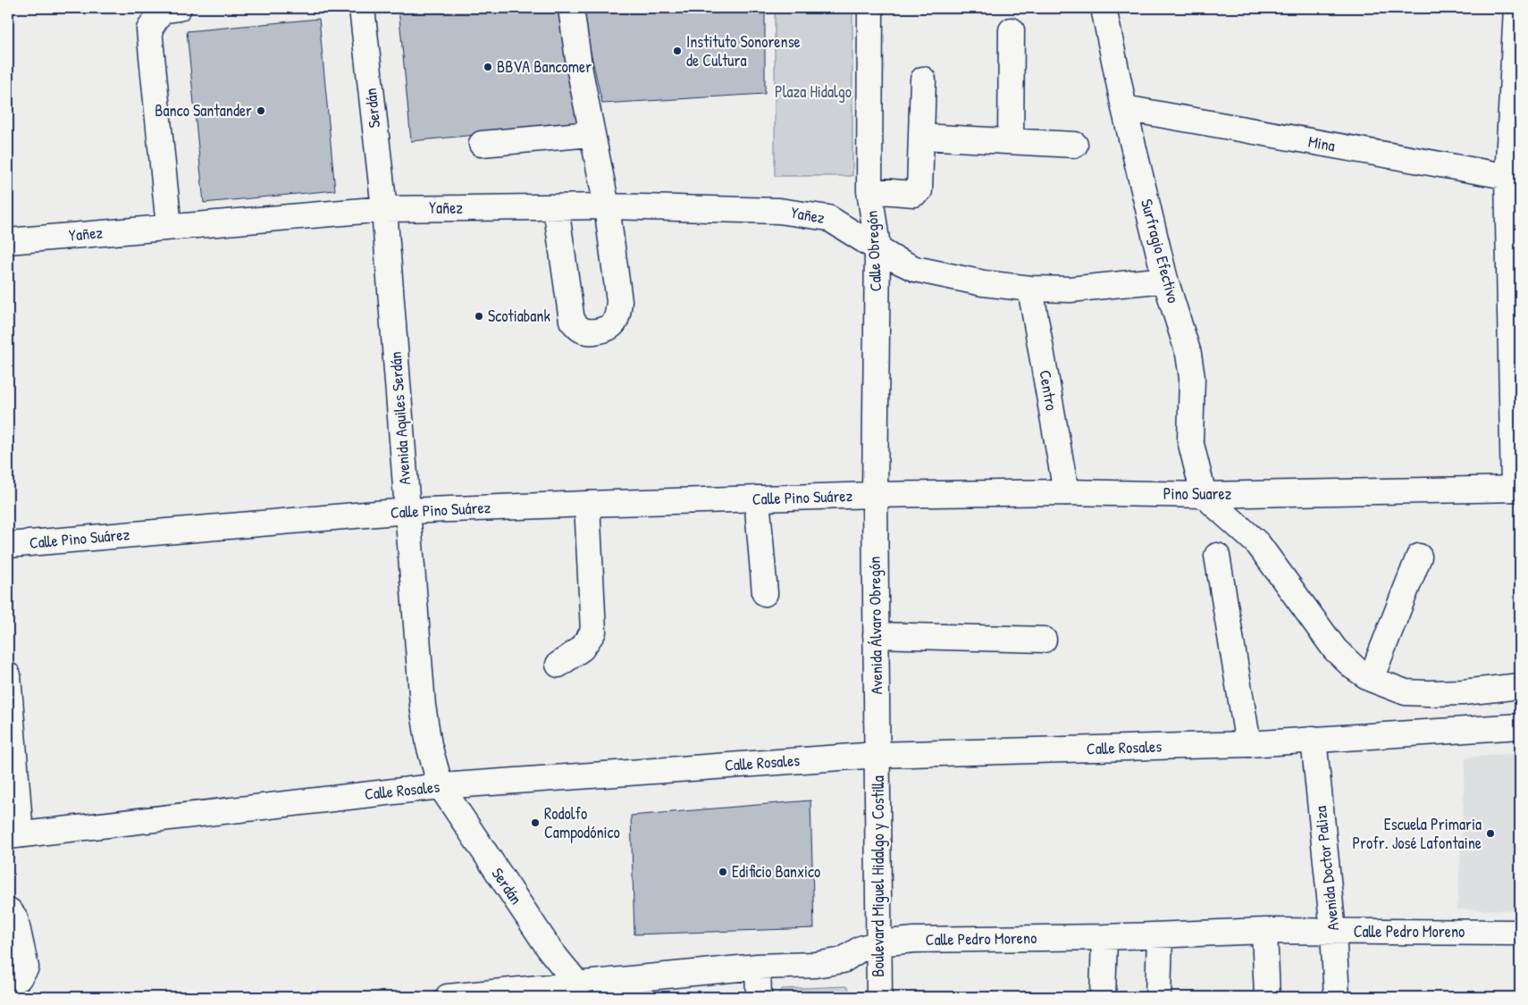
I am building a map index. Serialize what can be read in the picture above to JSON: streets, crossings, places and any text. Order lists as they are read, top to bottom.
{
  "streets": {
    "street": [
      "Serdán",
      "Mina",
      "Yañez",
      "Calle Obregón",
      "Surfragio Efectivo",
      "Centro",
      "Avenida Aquiles Serdán",
      "Pino Suarez",
      "Calle Pino Suárez",
      "Avenida Álvaro Obregón",
      "Calle Rosales",
      "Avenida Doctor Paliza",
      "Boulevard Miguel Hidalgo y Costilla",
      "Calle Pedro Moreno"
    ]
  },
  "crossings": [
    ["Serdán", "Yañez"],
    ["Serdán", "Avenida Aquiles Serdán"],
    ["Serdán", "Calle Rosales"],
    ["Serdán", "Calle Pedro Moreno"],
    ["Mina", "Surfragio Efectivo"],
    ["Yañez", "Calle Obregón"],
    ["Yañez", "Surfragio Efectivo"],
    ["Yañez", "Centro"],
    ["Yañez", "Avenida Aquiles Serdán"],
    ["Calle Obregón", "Pino Suarez"],
    ["Calle Obregón", "Calle Pino Suárez"],
    ["Calle Obregón", "Avenida Álvaro Obregón"],
    ["Surfragio Efectivo", "Pino Suarez"],
    ["Centro", "Pino Suarez"],
    ["Avenida Aquiles Serdán", "Calle Pino Suárez"],
    ["Avenida Aquiles Serdán", "Calle Rosales"],
    ["Pino Suarez", "Calle Pino Suárez"],
    ["Pino Suarez", "Avenida Álvaro Obregón"],
    ["Calle Pino Suárez", "Avenida Álvaro Obregón"],
    ["Avenida Álvaro Obregón", "Calle Rosales"],
    ["Avenida Álvaro Obregón", "Boulevard Miguel Hidalgo y Costilla"],
    ["Calle Rosales", "Avenida Doctor Paliza"],
    ["Calle Rosales", "Boulevard Miguel Hidalgo y Costilla"],
    ["Avenida Doctor Paliza", "Calle Pedro Moreno"],
    ["Boulevard Miguel Hidalgo y Costilla", "Calle Pedro Moreno"]
  ],
  "parks": ["Plaza Hidalgo"],
  "places": [
    "Instituto Sonorense de Cultura",
    "BBVA Bancomer",
    "Banco Santander",
    "Scotiabank",
    "Rodolfo Campodónico",
    "Escuela Primaria Profr. José Lafontaine",
    "Edificio Banxico"
  ]
}
